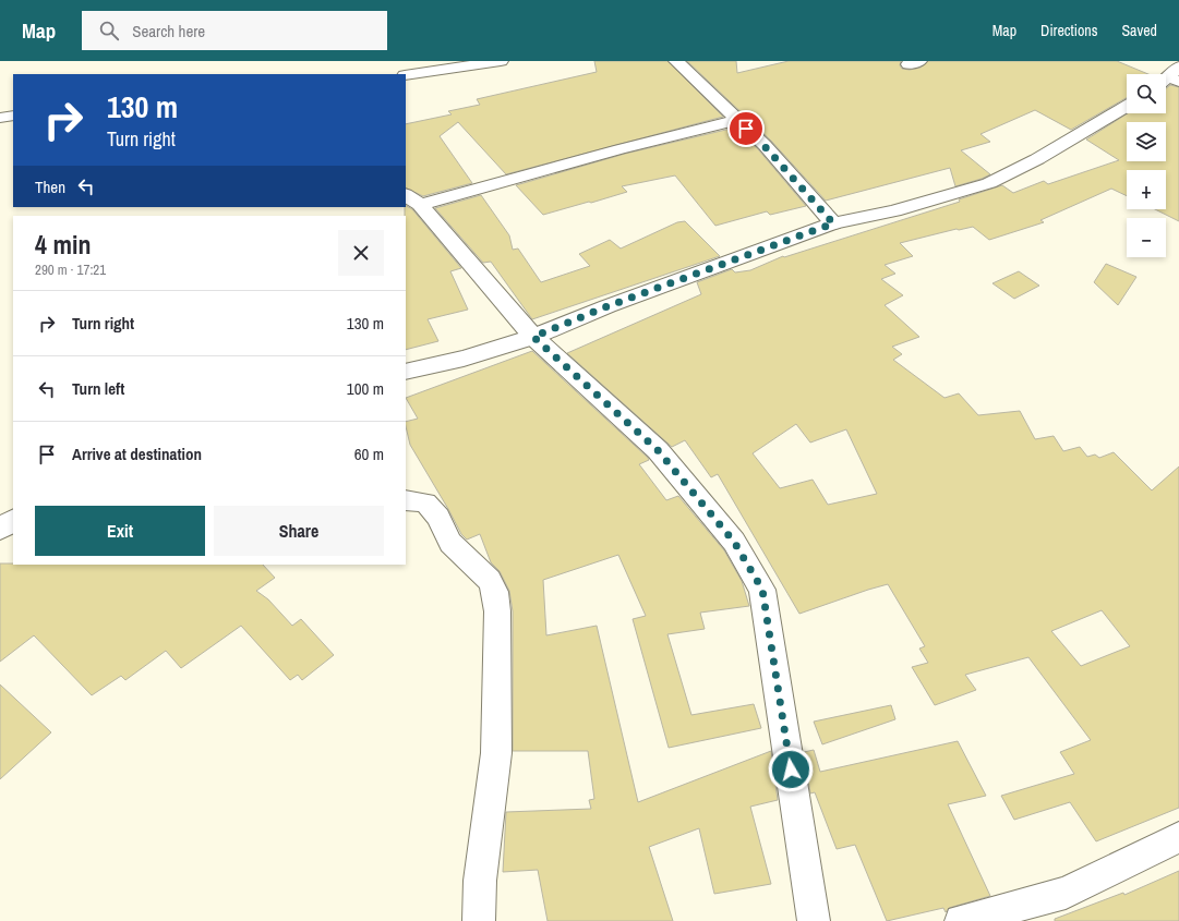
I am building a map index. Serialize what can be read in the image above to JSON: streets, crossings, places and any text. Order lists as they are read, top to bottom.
{
  "page": {
    "header": "Map",
    "search": "Search here",
    "nav": ["Map", "Directions", "Saved"],
    "map_buttons": ["+", "−"],
    "turn": ["130 m", "Turn right"],
    "then": "Then",
    "heading": ["4 min", "290 m · 17:21"],
    "list": [
      {
        "name": "Turn right",
        "value": "130 m"
      },
      {
        "name": "Turn left",
        "value": "100 m"
      },
      {
        "name": "Arrive at destination",
        "value": "60 m"
      }
    ],
    "buttons": ["Exit", "Share"]
  }
}
